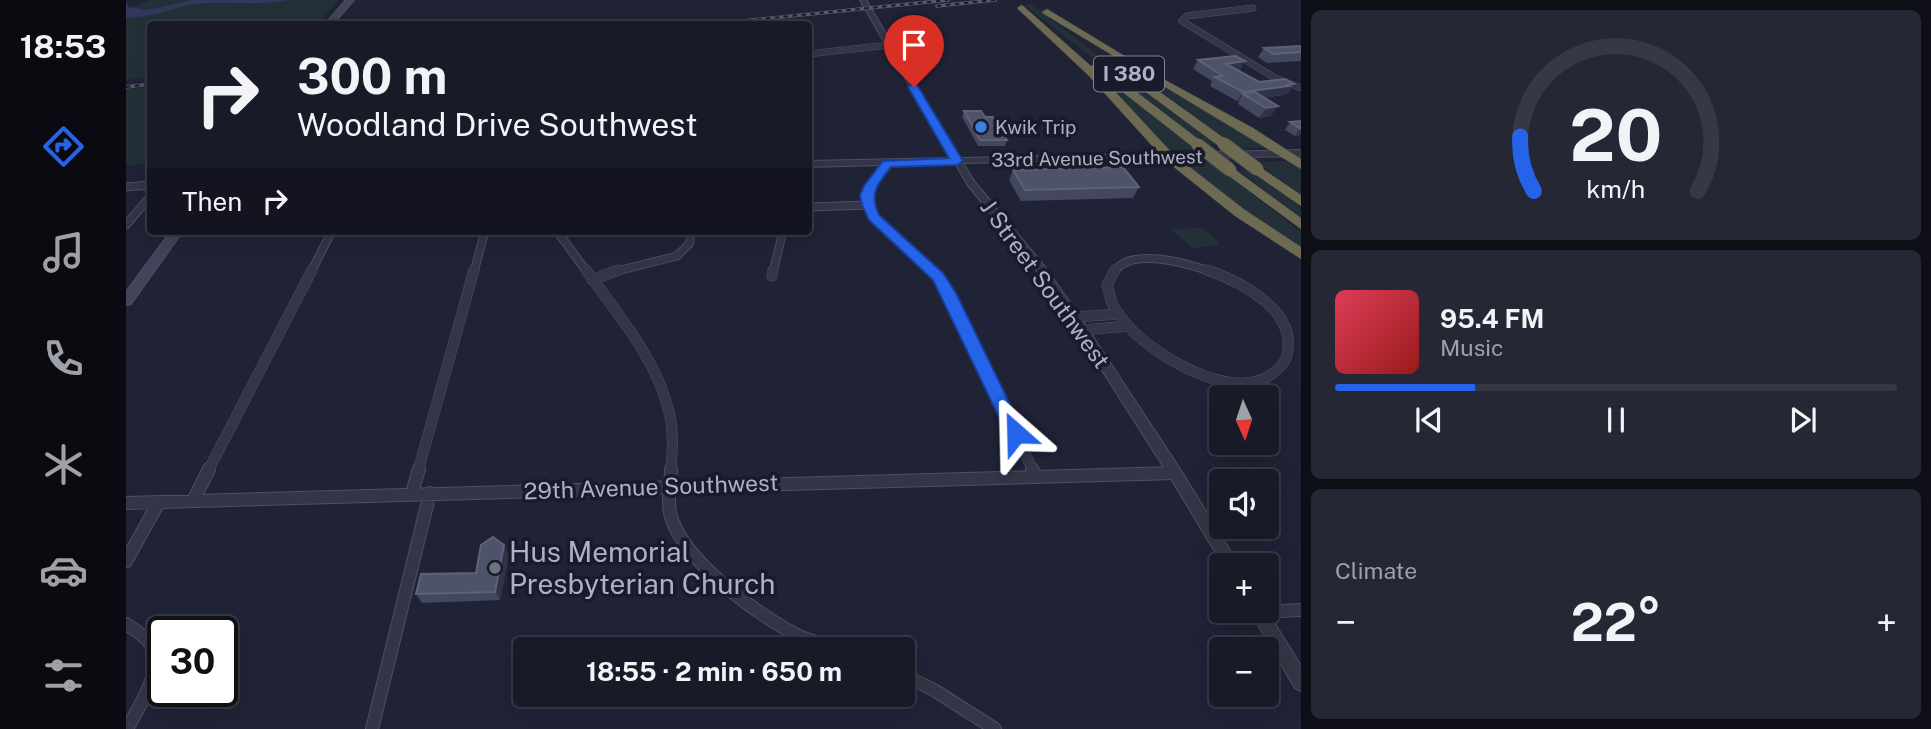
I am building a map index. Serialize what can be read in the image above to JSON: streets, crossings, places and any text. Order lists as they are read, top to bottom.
{
  "streets": {
    "highway": ["I 380"],
    "street": ["33rd Avenue Southwest", "J Street Southwest", "29th Avenue Southwest"]
  },
  "crossings": [
    ["33rd Avenue Southwest", "J Street Southwest"],
    ["J Street Southwest", "29th Avenue Southwest"]
  ],
  "places": ["Kwik Trip", "Hus Memorial Presbyterian Church"],
  "north": "bottom",
  "page": {
    "tabs": "18:53",
    "turn": ["300 m", "Woodland Drive Southwest"],
    "then": "Then",
    "song": ["95.4 FM", "Music"],
    "map_buttons": ["+", "−"],
    "tile": "Climate",
    "heat": ["−", "22°", "+"],
    "limit": "30",
    "trip": "18:55 · 2 min · 650 m",
    "gauge": ["20", "km/h"]
  }
}
